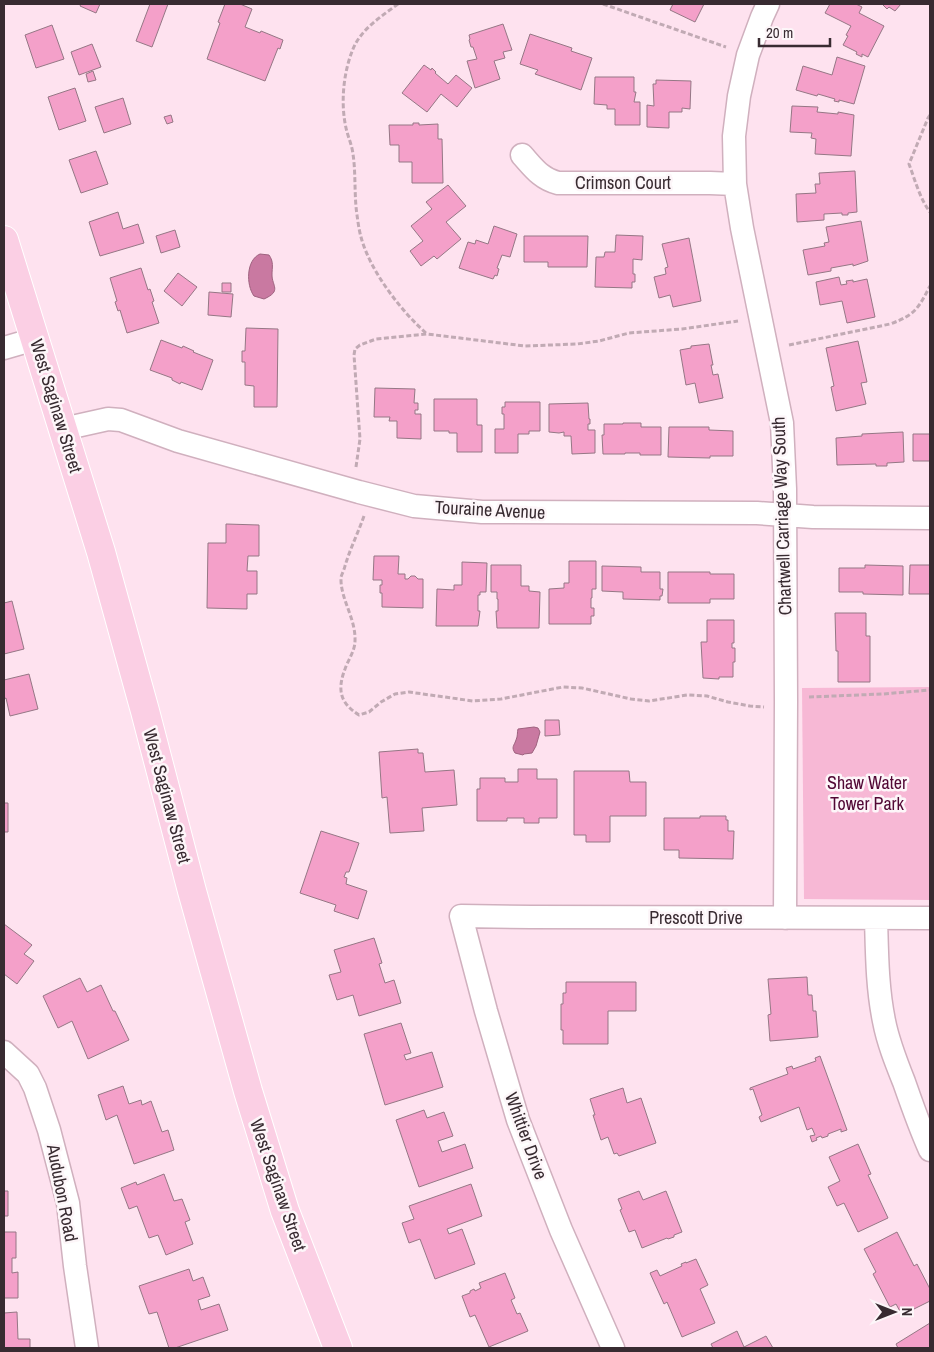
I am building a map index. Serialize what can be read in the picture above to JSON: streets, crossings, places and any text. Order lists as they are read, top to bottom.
{
  "streets": {
    "main road": ["West Saginaw Street"],
    "street": [
      "Crimson Court",
      "Touraine Avenue",
      "Chartwell Carriage Way South",
      "Prescott Drive",
      "Whittier Drive",
      "Audubon Road"
    ]
  },
  "crossings": [
    ["Crimson Court", "Chartwell Carriage Way South"],
    ["West Saginaw Street", "Touraine Avenue"],
    ["Touraine Avenue", "Chartwell Carriage Way South"],
    ["Chartwell Carriage Way South", "Prescott Drive"],
    ["Prescott Drive", "Whittier Drive"]
  ],
  "parks": ["Shaw Water Tower Park"],
  "scale_bar": "20 m",
  "north": "right"
}
